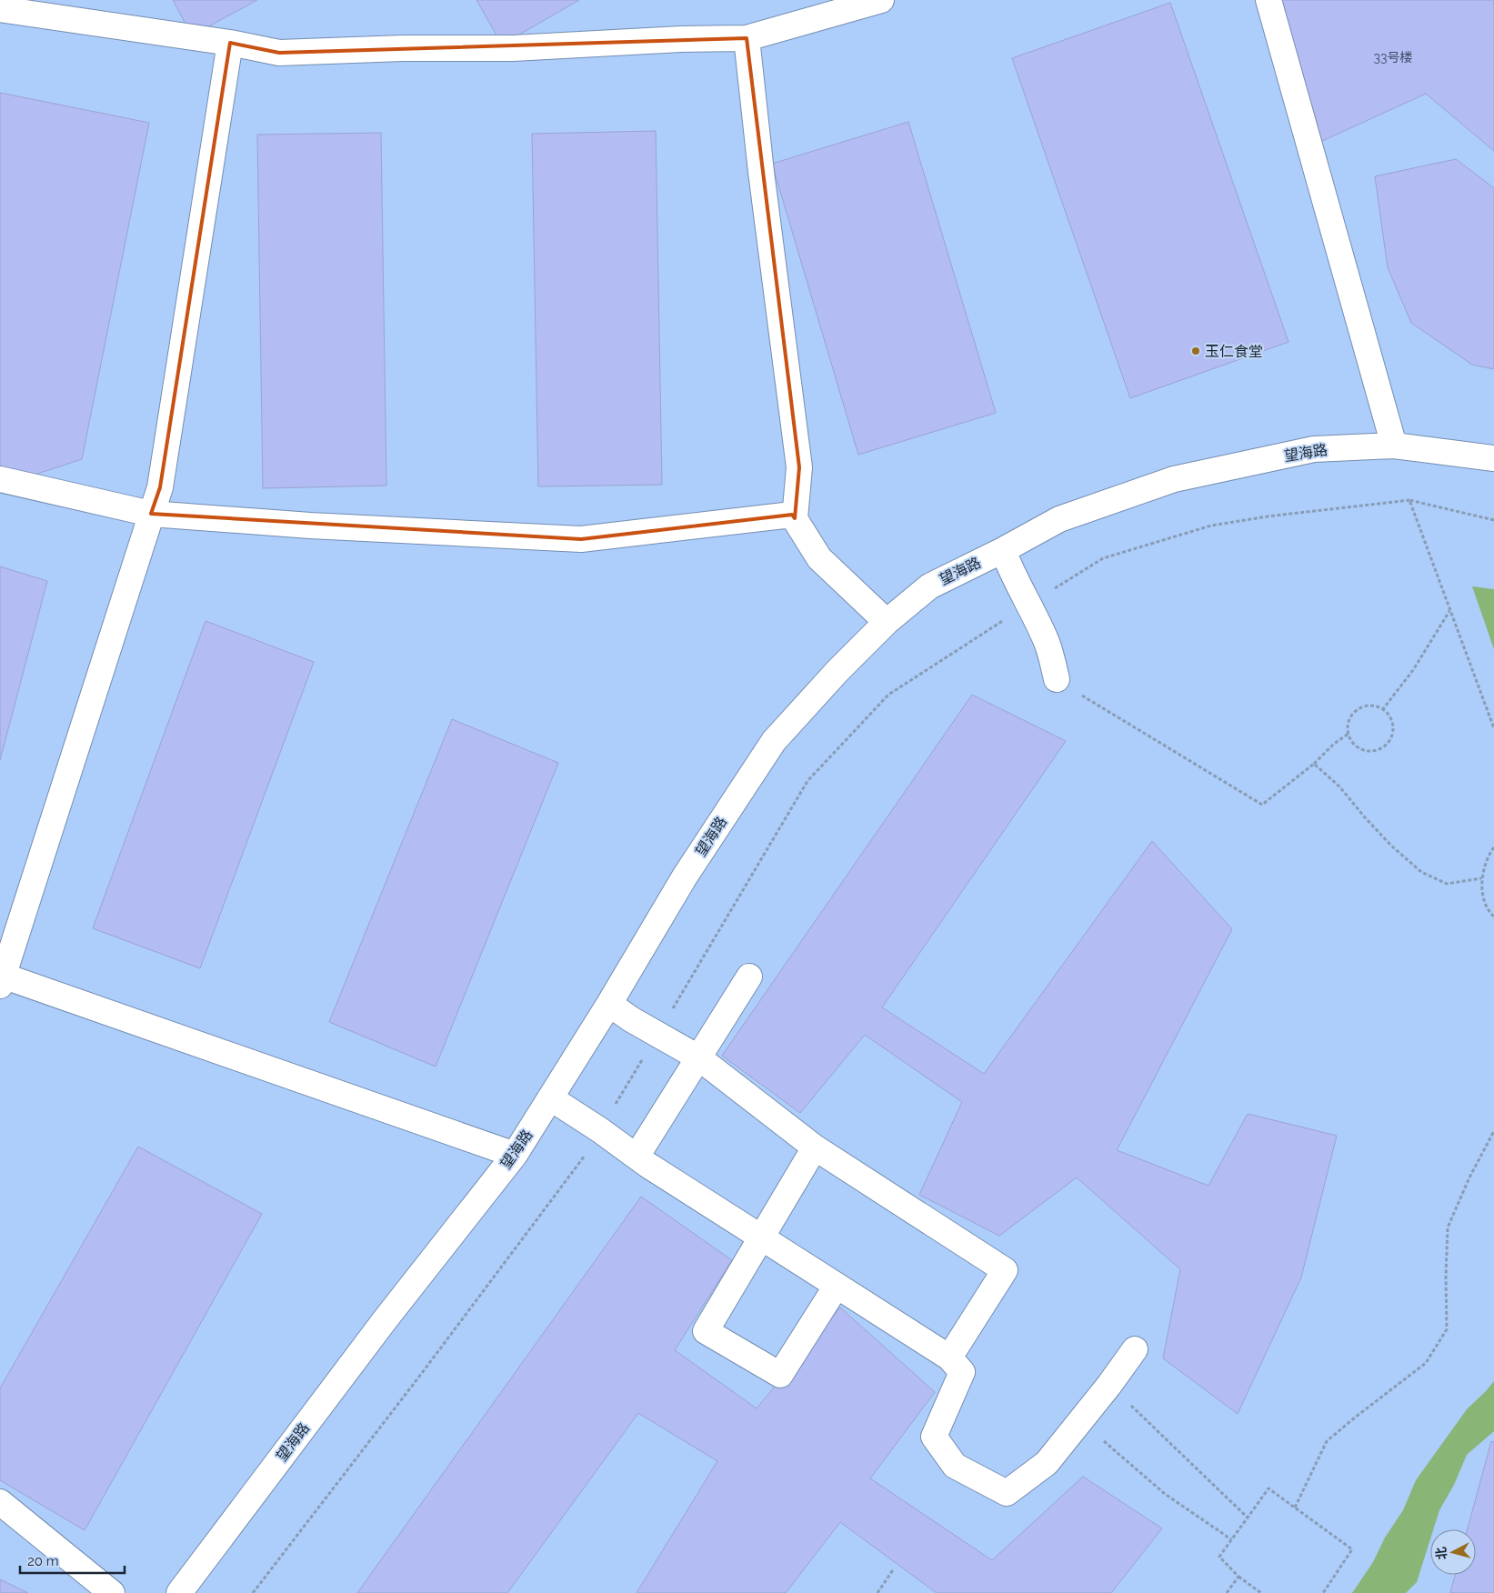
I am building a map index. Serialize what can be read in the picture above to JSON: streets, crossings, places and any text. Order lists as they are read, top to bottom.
{
  "streets": {
    "street": ["望海路"]
  },
  "places": ["玉仁食堂"],
  "house_numbers": ["33号楼"],
  "scale_bar": "20 m",
  "north": "left"
}
